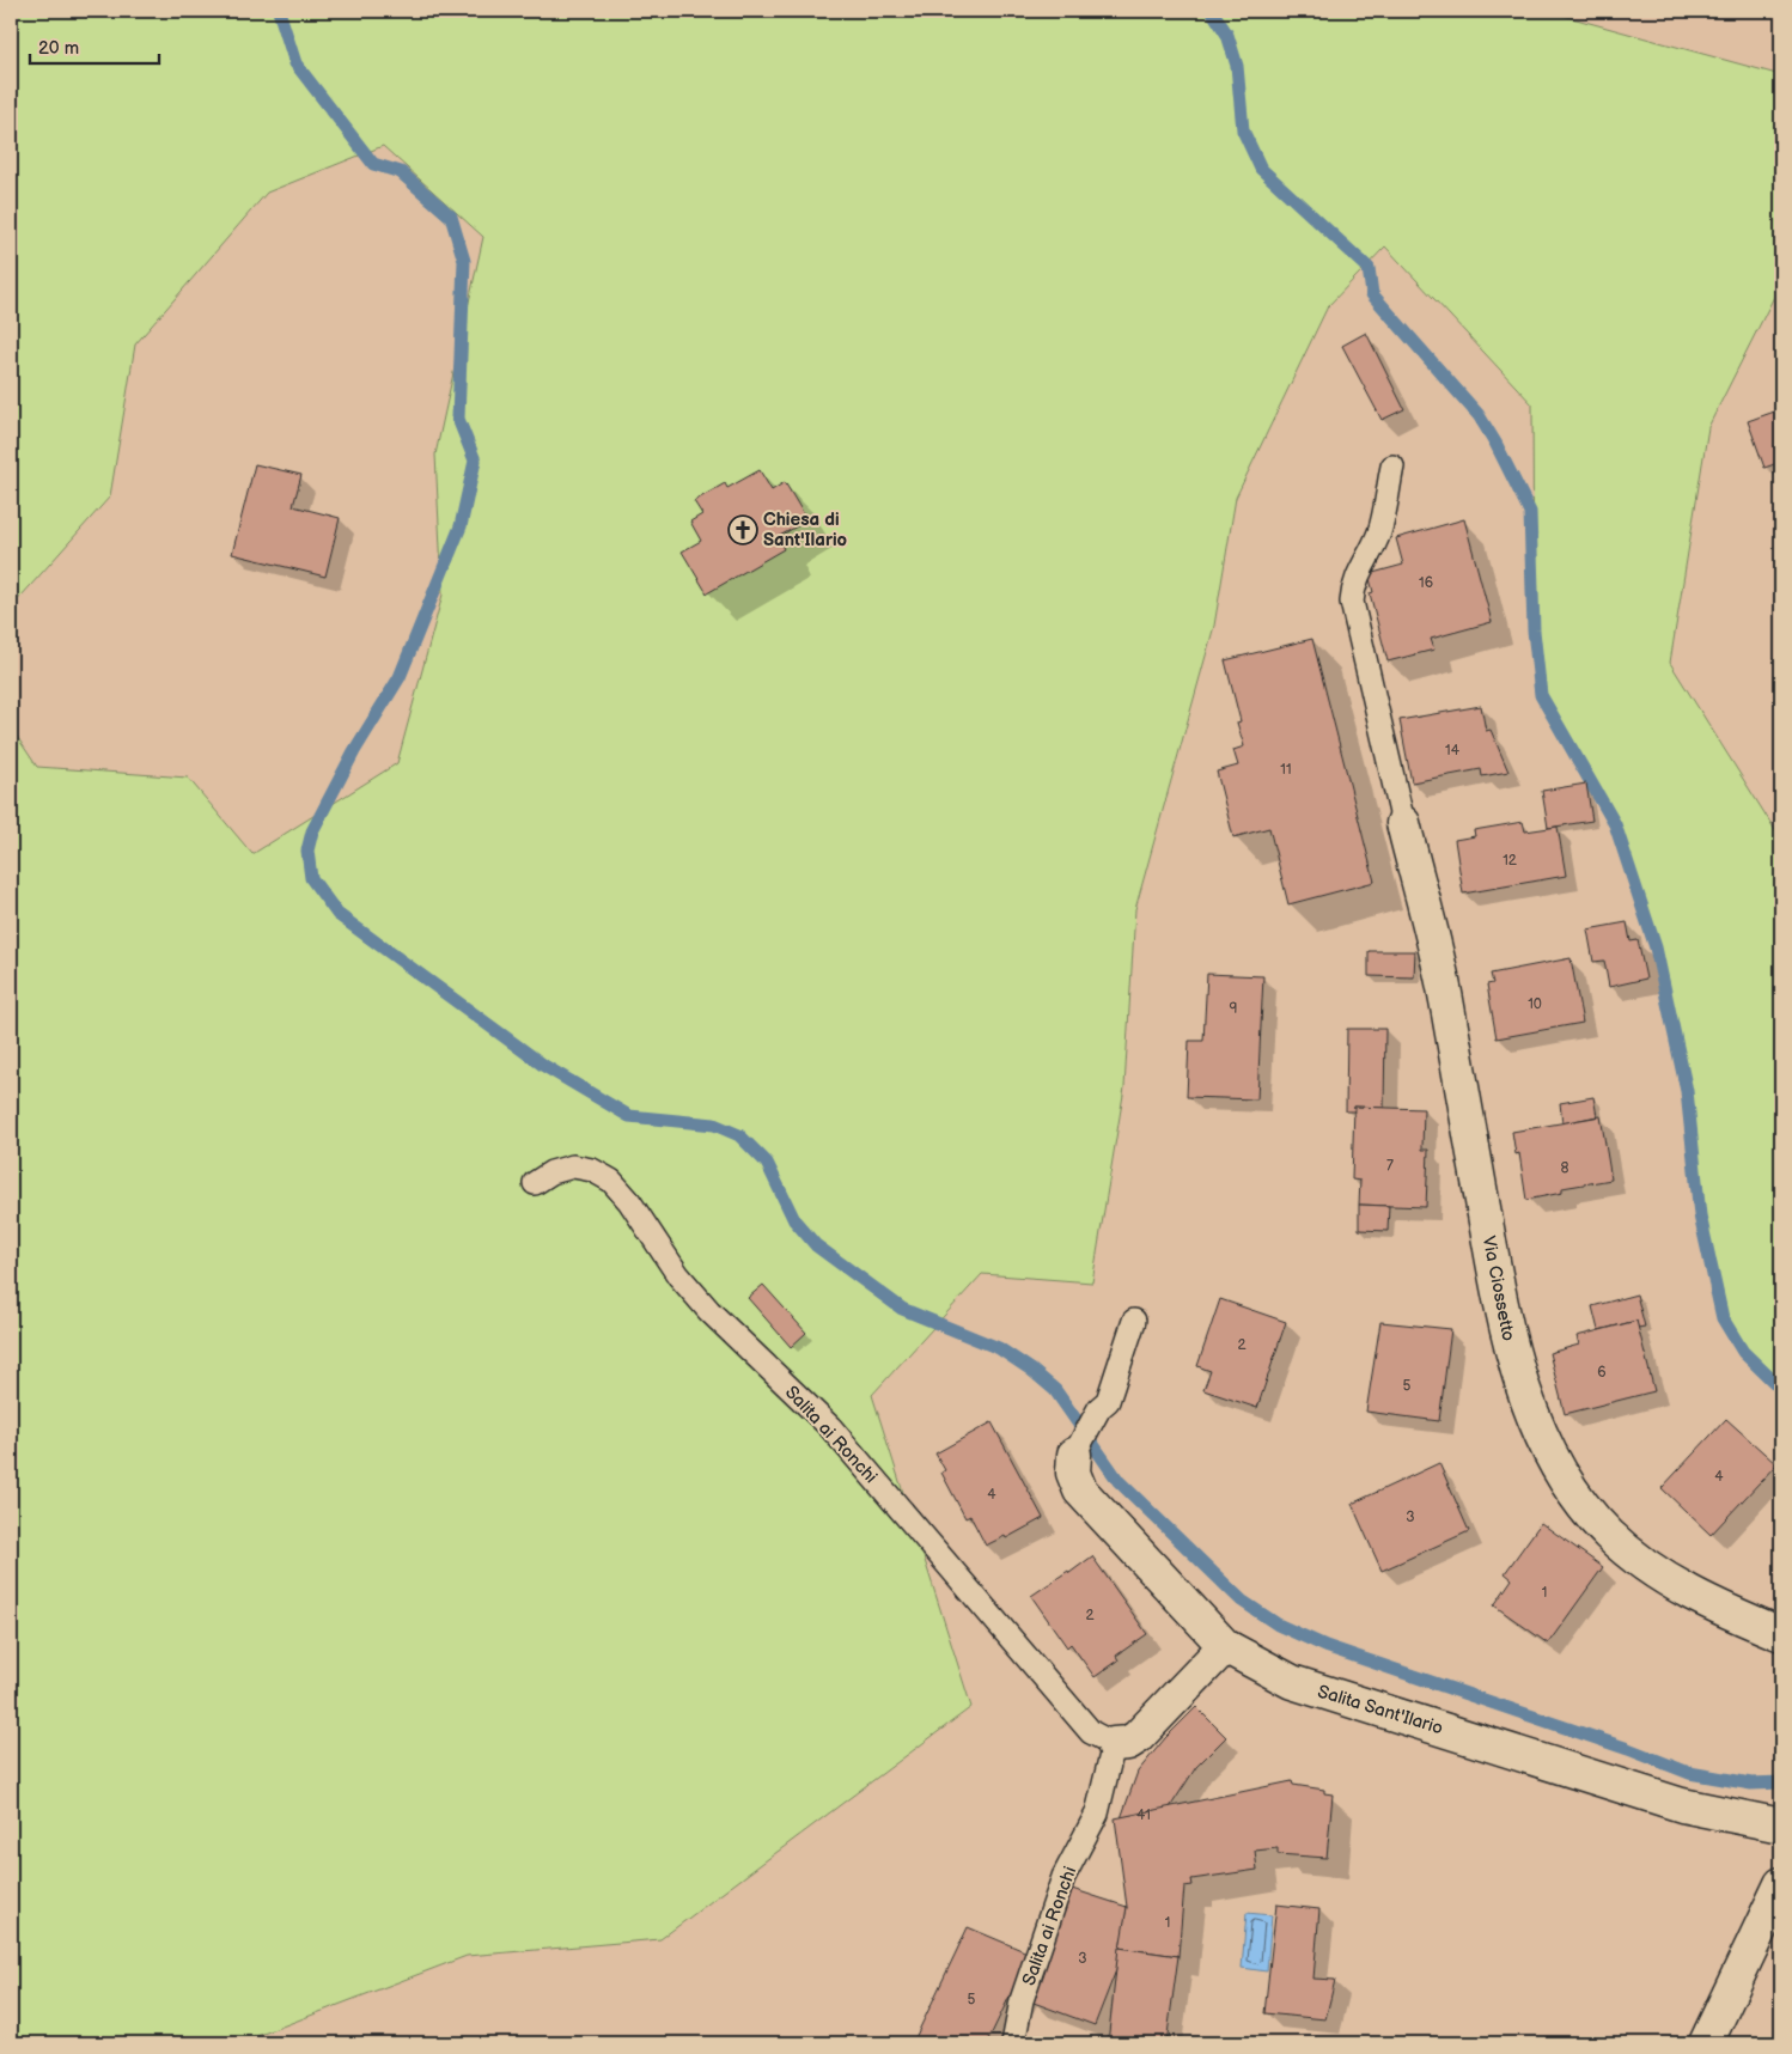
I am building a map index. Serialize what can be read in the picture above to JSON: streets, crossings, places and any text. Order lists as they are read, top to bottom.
{
  "streets": {
    "street": ["Via Ciossetto", "Salita Sant'Ilario"],
    "lane": ["Salita ai Ronchi"]
  },
  "places": {
    "church": ["Chiesa di Sant'Ilario"]
  },
  "house_numbers": [
    "16",
    "14",
    "11",
    "12",
    "10",
    "9",
    "7",
    "8",
    "2",
    "6",
    "5",
    "4",
    "4",
    "3",
    "1",
    "2",
    "41",
    "1",
    "3",
    "5"
  ],
  "scale_bar": "20 m"
}
